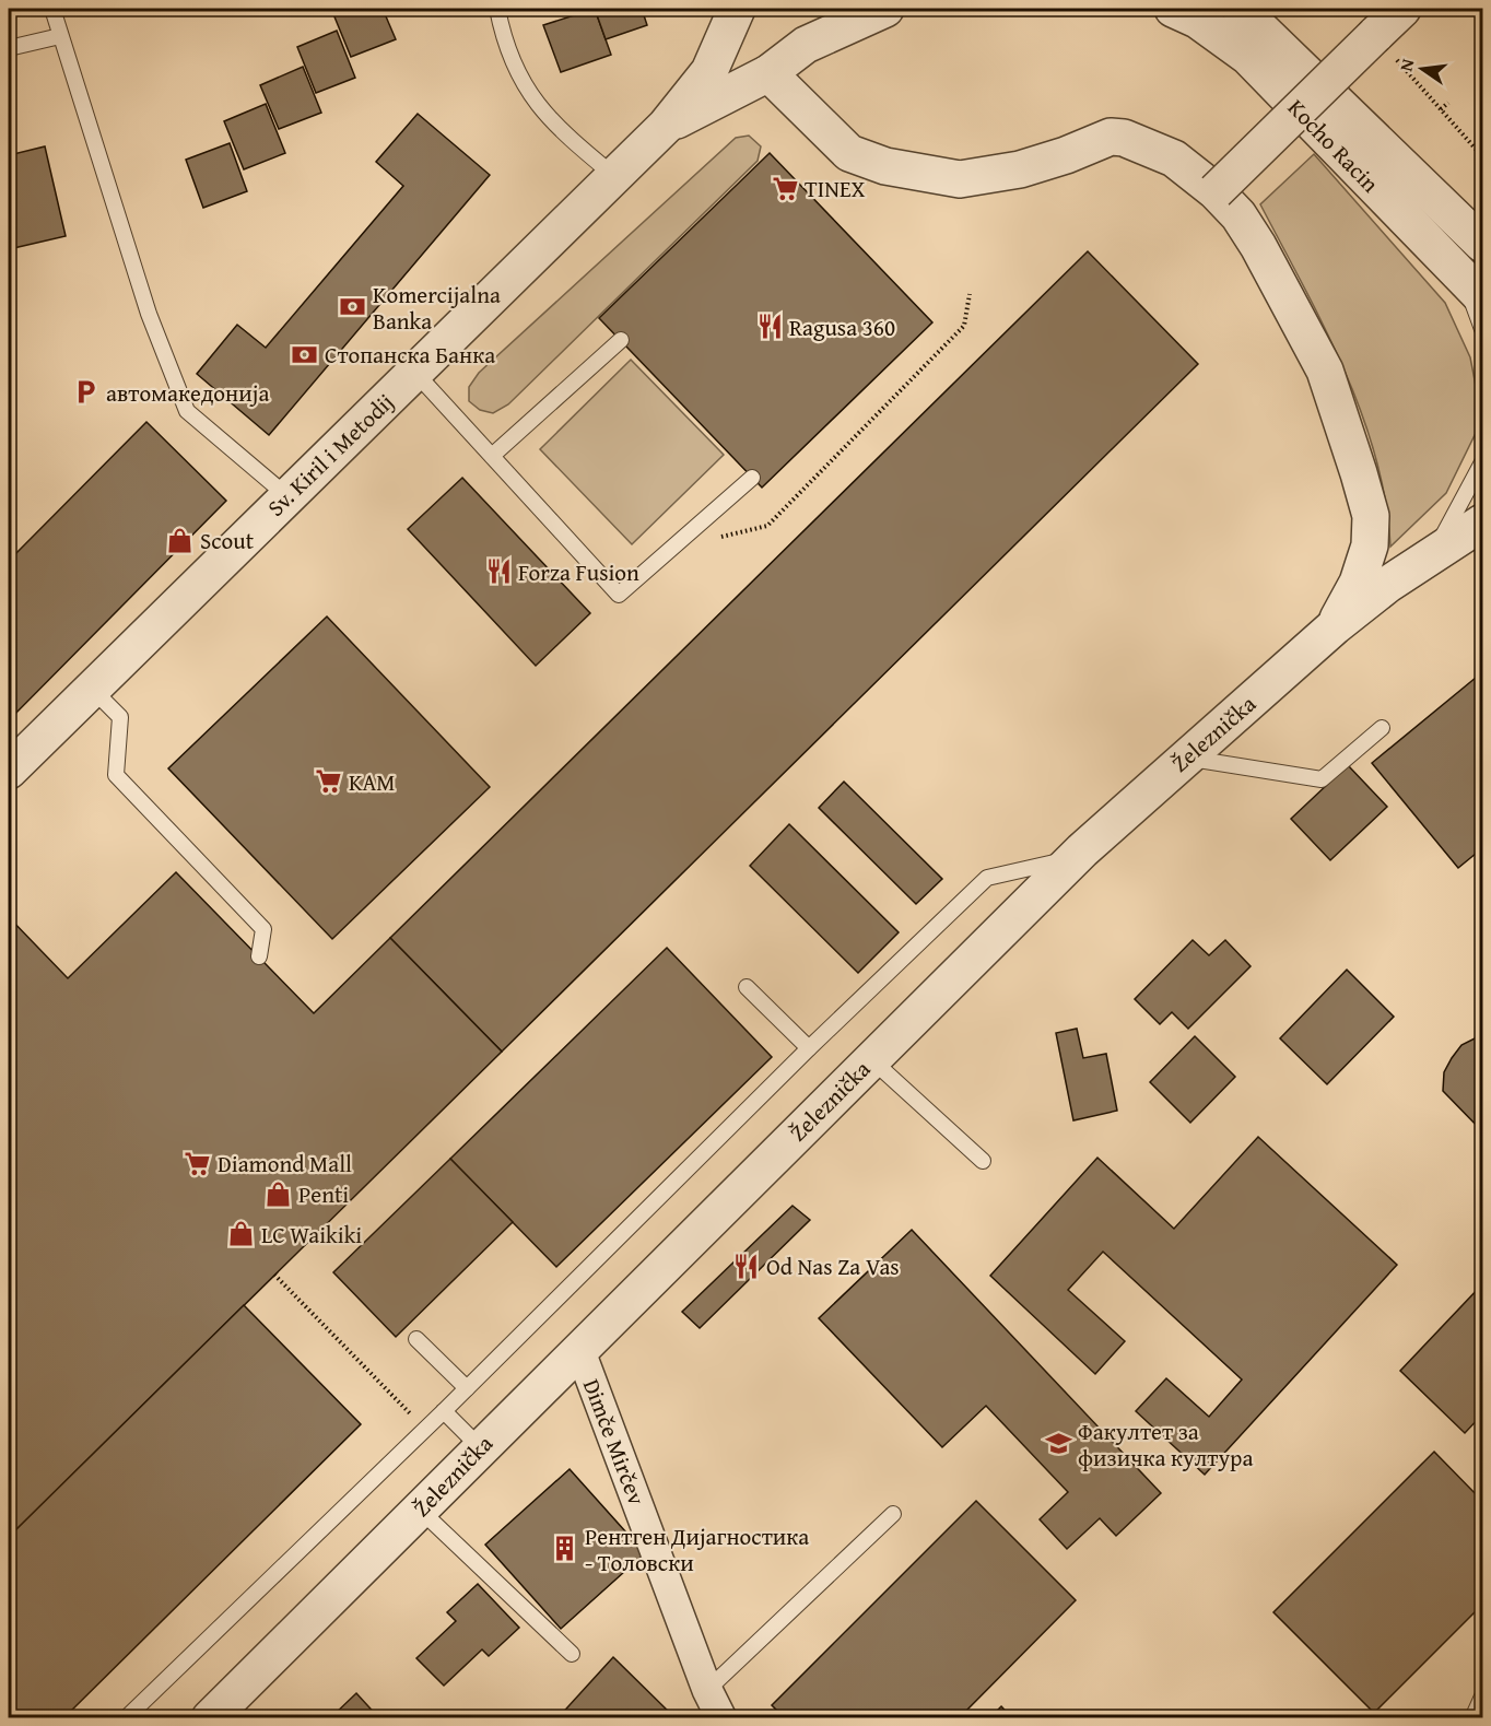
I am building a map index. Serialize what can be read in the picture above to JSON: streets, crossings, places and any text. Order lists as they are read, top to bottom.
{
  "streets": {
    "street": [
      "Kocho Racin",
      "Sv. Kiril i Metodij",
      "Železnička",
      "Dimče Mirčev"
    ]
  },
  "crossings": [
    ["Železnička", "Dimče Mirčev"]
  ],
  "places": {
    "supermarket": ["TINEX", "KAM", "Diamond Mall"],
    "bank": ["Komercijalna Banka", "Стопанска Банка"],
    "restaurant": ["Ragusa 360", "Forza Fusion", "Od Nas Za Vas"],
    "parking": ["автомакедонија"],
    "shop": ["Scout", "Penti", "LC Waikiki"],
    "school or university": ["Факултет за физичка култура"],
    "building": ["Рентген Дијагностика - Толовски"]
  },
  "north": "left"
}
